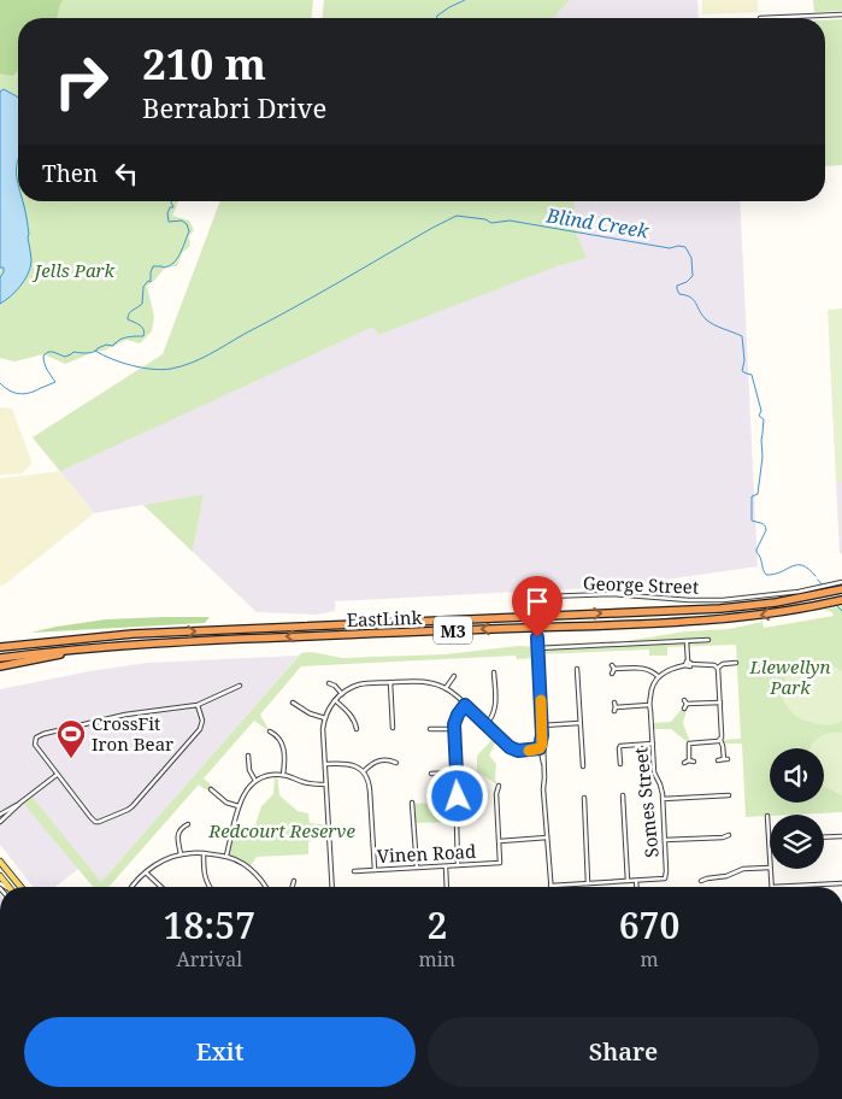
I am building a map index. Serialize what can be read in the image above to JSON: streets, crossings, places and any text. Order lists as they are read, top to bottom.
{
  "streets": {
    "highway": ["EastLink", "M3"],
    "street": ["George Street", "Somes Street", "Vinen Road"]
  },
  "crossings": [
    ["George Street", "EastLink"],
    ["George Street", "Somes Street"]
  ],
  "water": ["Blind Creek"],
  "parks": ["Jells Park", "Llewellyn Park", "Redcourt Reserve"],
  "places": {
    "sports": ["CrossFit Iron Bear"]
  },
  "page": {
    "turn": ["210 m", "Berrabri Drive"],
    "then": "Then",
    "eta": [
      "18:57",
      "Arrival",
      "2",
      "min",
      "670",
      "m"
    ],
    "buttons": ["Exit", "Share"]
  }
}
